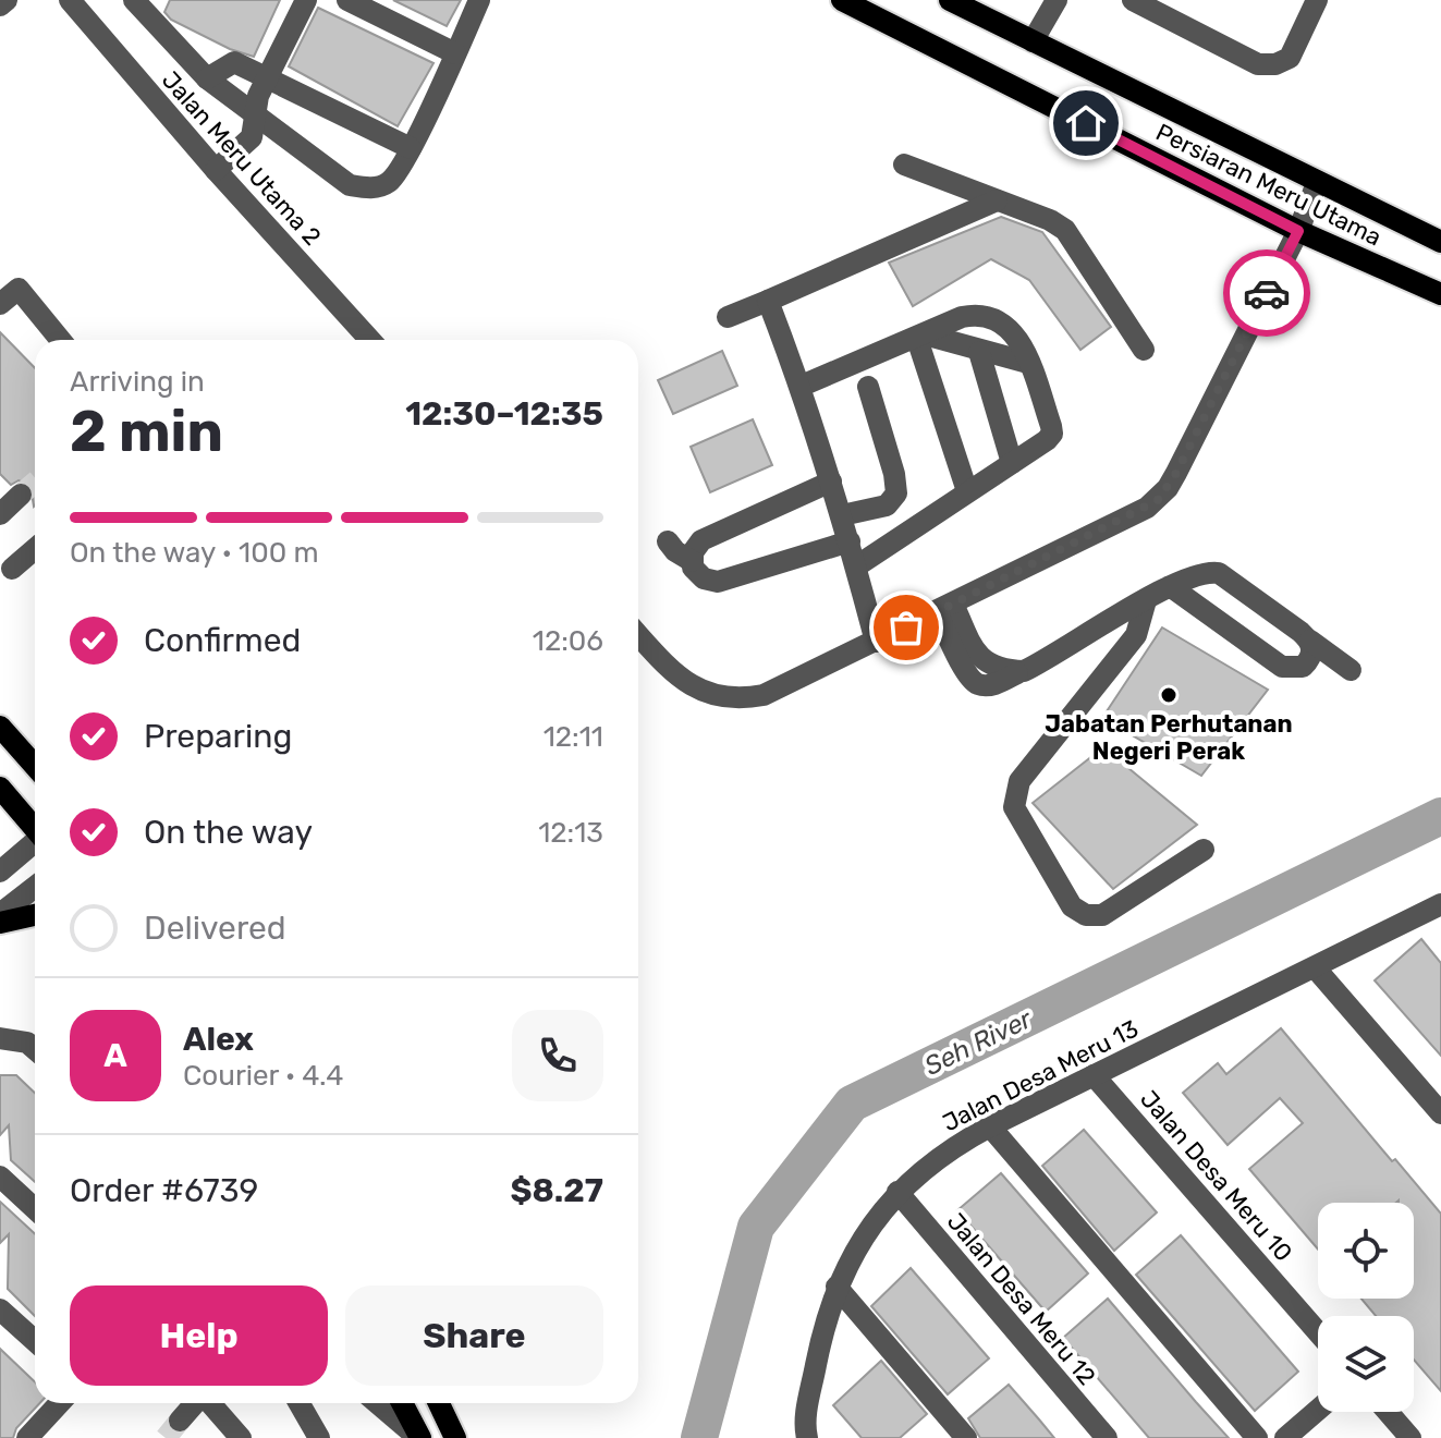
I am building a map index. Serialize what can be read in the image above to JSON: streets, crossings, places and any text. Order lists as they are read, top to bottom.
{
  "streets": {
    "main road": ["Persiaran Meru Utama"],
    "street": [
      "Jalan Meru Utama 2",
      "Jalan Desa Meru 13",
      "Jalan Desa Meru 10",
      "Jalan Desa Meru 12"
    ]
  },
  "crossings": [
    ["Jalan Desa Meru 13", "Jalan Desa Meru 10"],
    ["Jalan Desa Meru 13", "Jalan Desa Meru 12"]
  ],
  "water": ["Seh River"],
  "places": ["Jabatan Perhutanan Negeri Perak"],
  "page": {
    "heading": ["2 min", "Arriving in", "12:30–12:35"],
    "panel": [
      "Alex",
      "Courier · 4.4",
      "Order #6739",
      "$8.27"
    ],
    "bar": "On the way · 100 m",
    "list": [
      ["Confirmed", "12:06"],
      ["Preparing", "12:11"],
      ["On the way", "12:13"],
      "Delivered"
    ],
    "round": "A",
    "buttons": ["Help", "Share"]
  }
}
